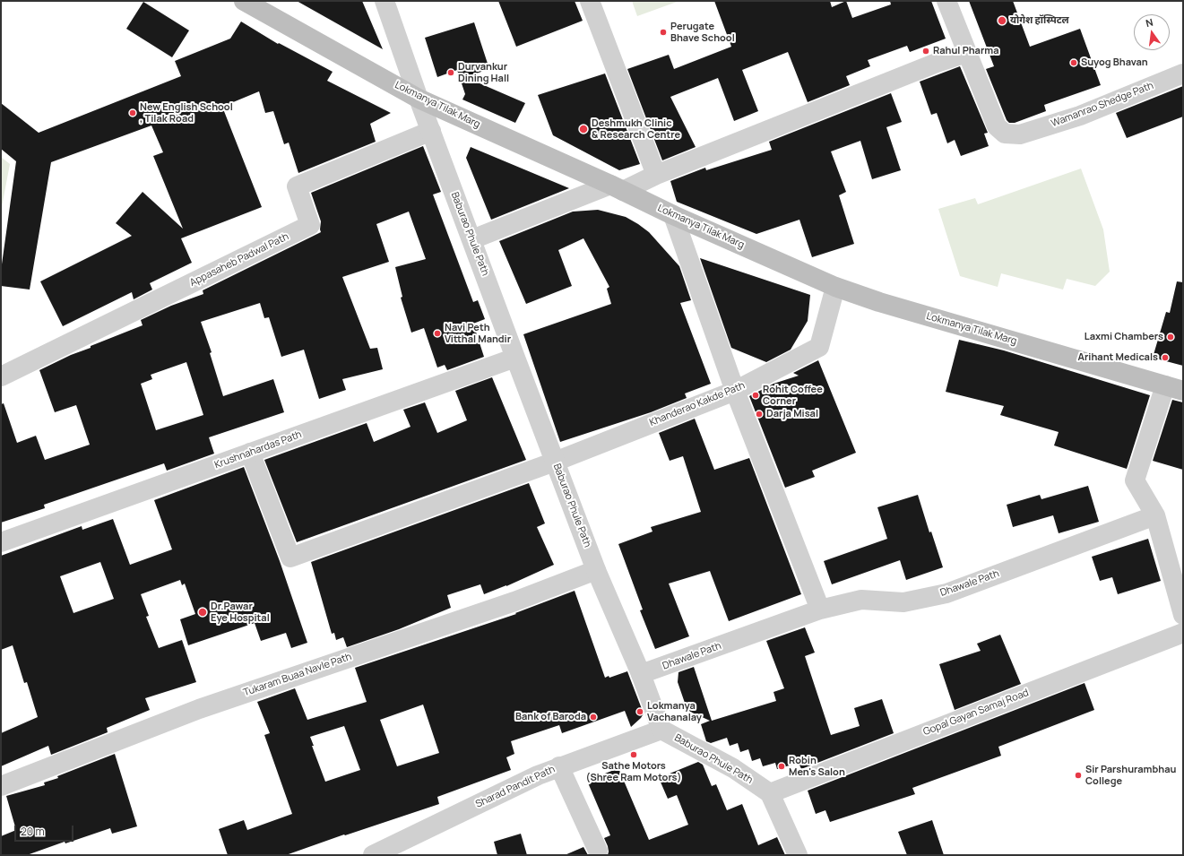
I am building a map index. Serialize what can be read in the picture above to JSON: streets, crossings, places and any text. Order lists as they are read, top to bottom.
{
  "streets": {
    "main road": ["Lokmanya Tilak Marg"],
    "street": [
      "Wamanrao Shedge Path",
      "Baburao Phule Path",
      "Appasaheb Padwal Path",
      "Khanderao Kakde Path",
      "Krushnahardas Path",
      "Dhawale Path",
      "Tukaram Buaa Navle Path",
      "Gopal Gayan Samaj Road",
      "Sharad Pandit Path"
    ]
  },
  "crossings": [
    ["Lokmanya Tilak Marg", "Baburao Phule Path"],
    ["Lokmanya Tilak Marg", "Khanderao Kakde Path"],
    ["Baburao Phule Path", "Appasaheb Padwal Path"],
    ["Baburao Phule Path", "Khanderao Kakde Path"],
    ["Baburao Phule Path", "Krushnahardas Path"],
    ["Baburao Phule Path", "Dhawale Path"],
    ["Baburao Phule Path", "Tukaram Buaa Navle Path"],
    ["Baburao Phule Path", "Gopal Gayan Samaj Road"],
    ["Baburao Phule Path", "Sharad Pandit Path"],
    ["Khanderao Kakde Path", "Krushnahardas Path"]
  ],
  "places": [
    "योगेश हॉस्पिटल",
    "Perugate Bhave School",
    "Rahul Pharma",
    "Suyog Bhavan",
    "Durvankur Dining Hall",
    "New English School , Tilak Road",
    "Deshmukh Clinic & Research Centre",
    "Navi Peth Vitthal Mandir",
    "Laxmi Chambers",
    "Arihant Medicals",
    "Rohit Coffee Corner",
    "Darja Misal",
    "Dr.Pawar Eye Hospital",
    "Lokmanya Vachanalay",
    "Bank of Baroda",
    "Sathe Motors (Shree Ram Motors)",
    "Robin Men's Salon",
    "Sir Parshurambhau College"
  ],
  "scale_bar": "20 m",
  "north": "top"
}
